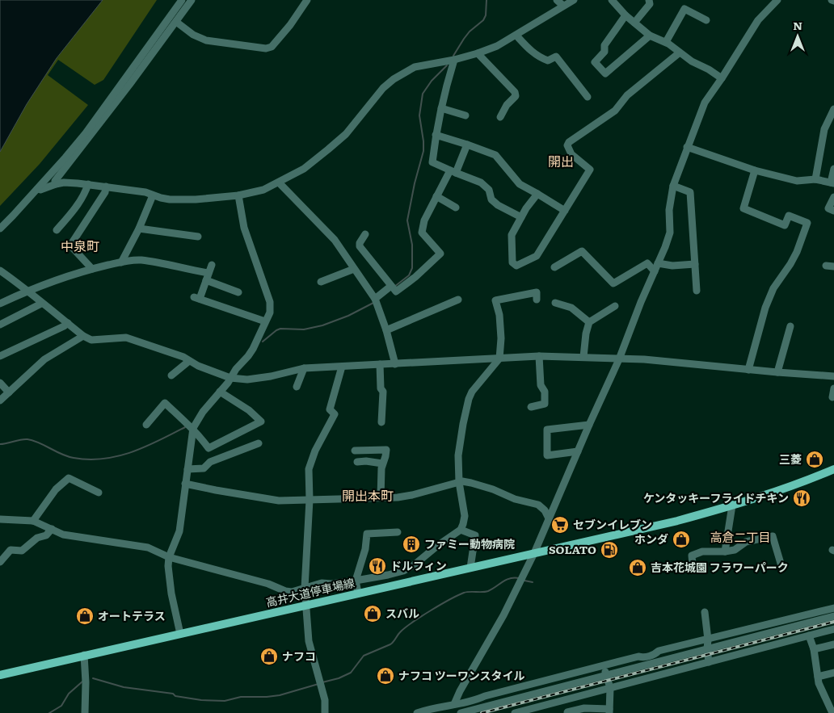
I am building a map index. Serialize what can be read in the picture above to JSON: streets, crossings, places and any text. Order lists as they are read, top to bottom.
{
  "streets": {
    "main road": ["高井大道停車場線"]
  },
  "districts": [
    "開出",
    "中泉町",
    "開出本町",
    "高倉二丁目"
  ],
  "places": {
    "shop": [
      "三菱",
      "ホンダ",
      "吉本花城園 フラワーパーク",
      "スバル",
      "オートテラス",
      "ナフコ",
      "ナフコ ツーワンスタイル"
    ],
    "restaurant": ["ケンタッキーフライドチキン", "ドルフィン"],
    "supermarket": ["セブンイレブン"],
    "building": ["ファミー動物病院"],
    "fuel station": ["SOLATO"]
  },
  "north": "top"
}
